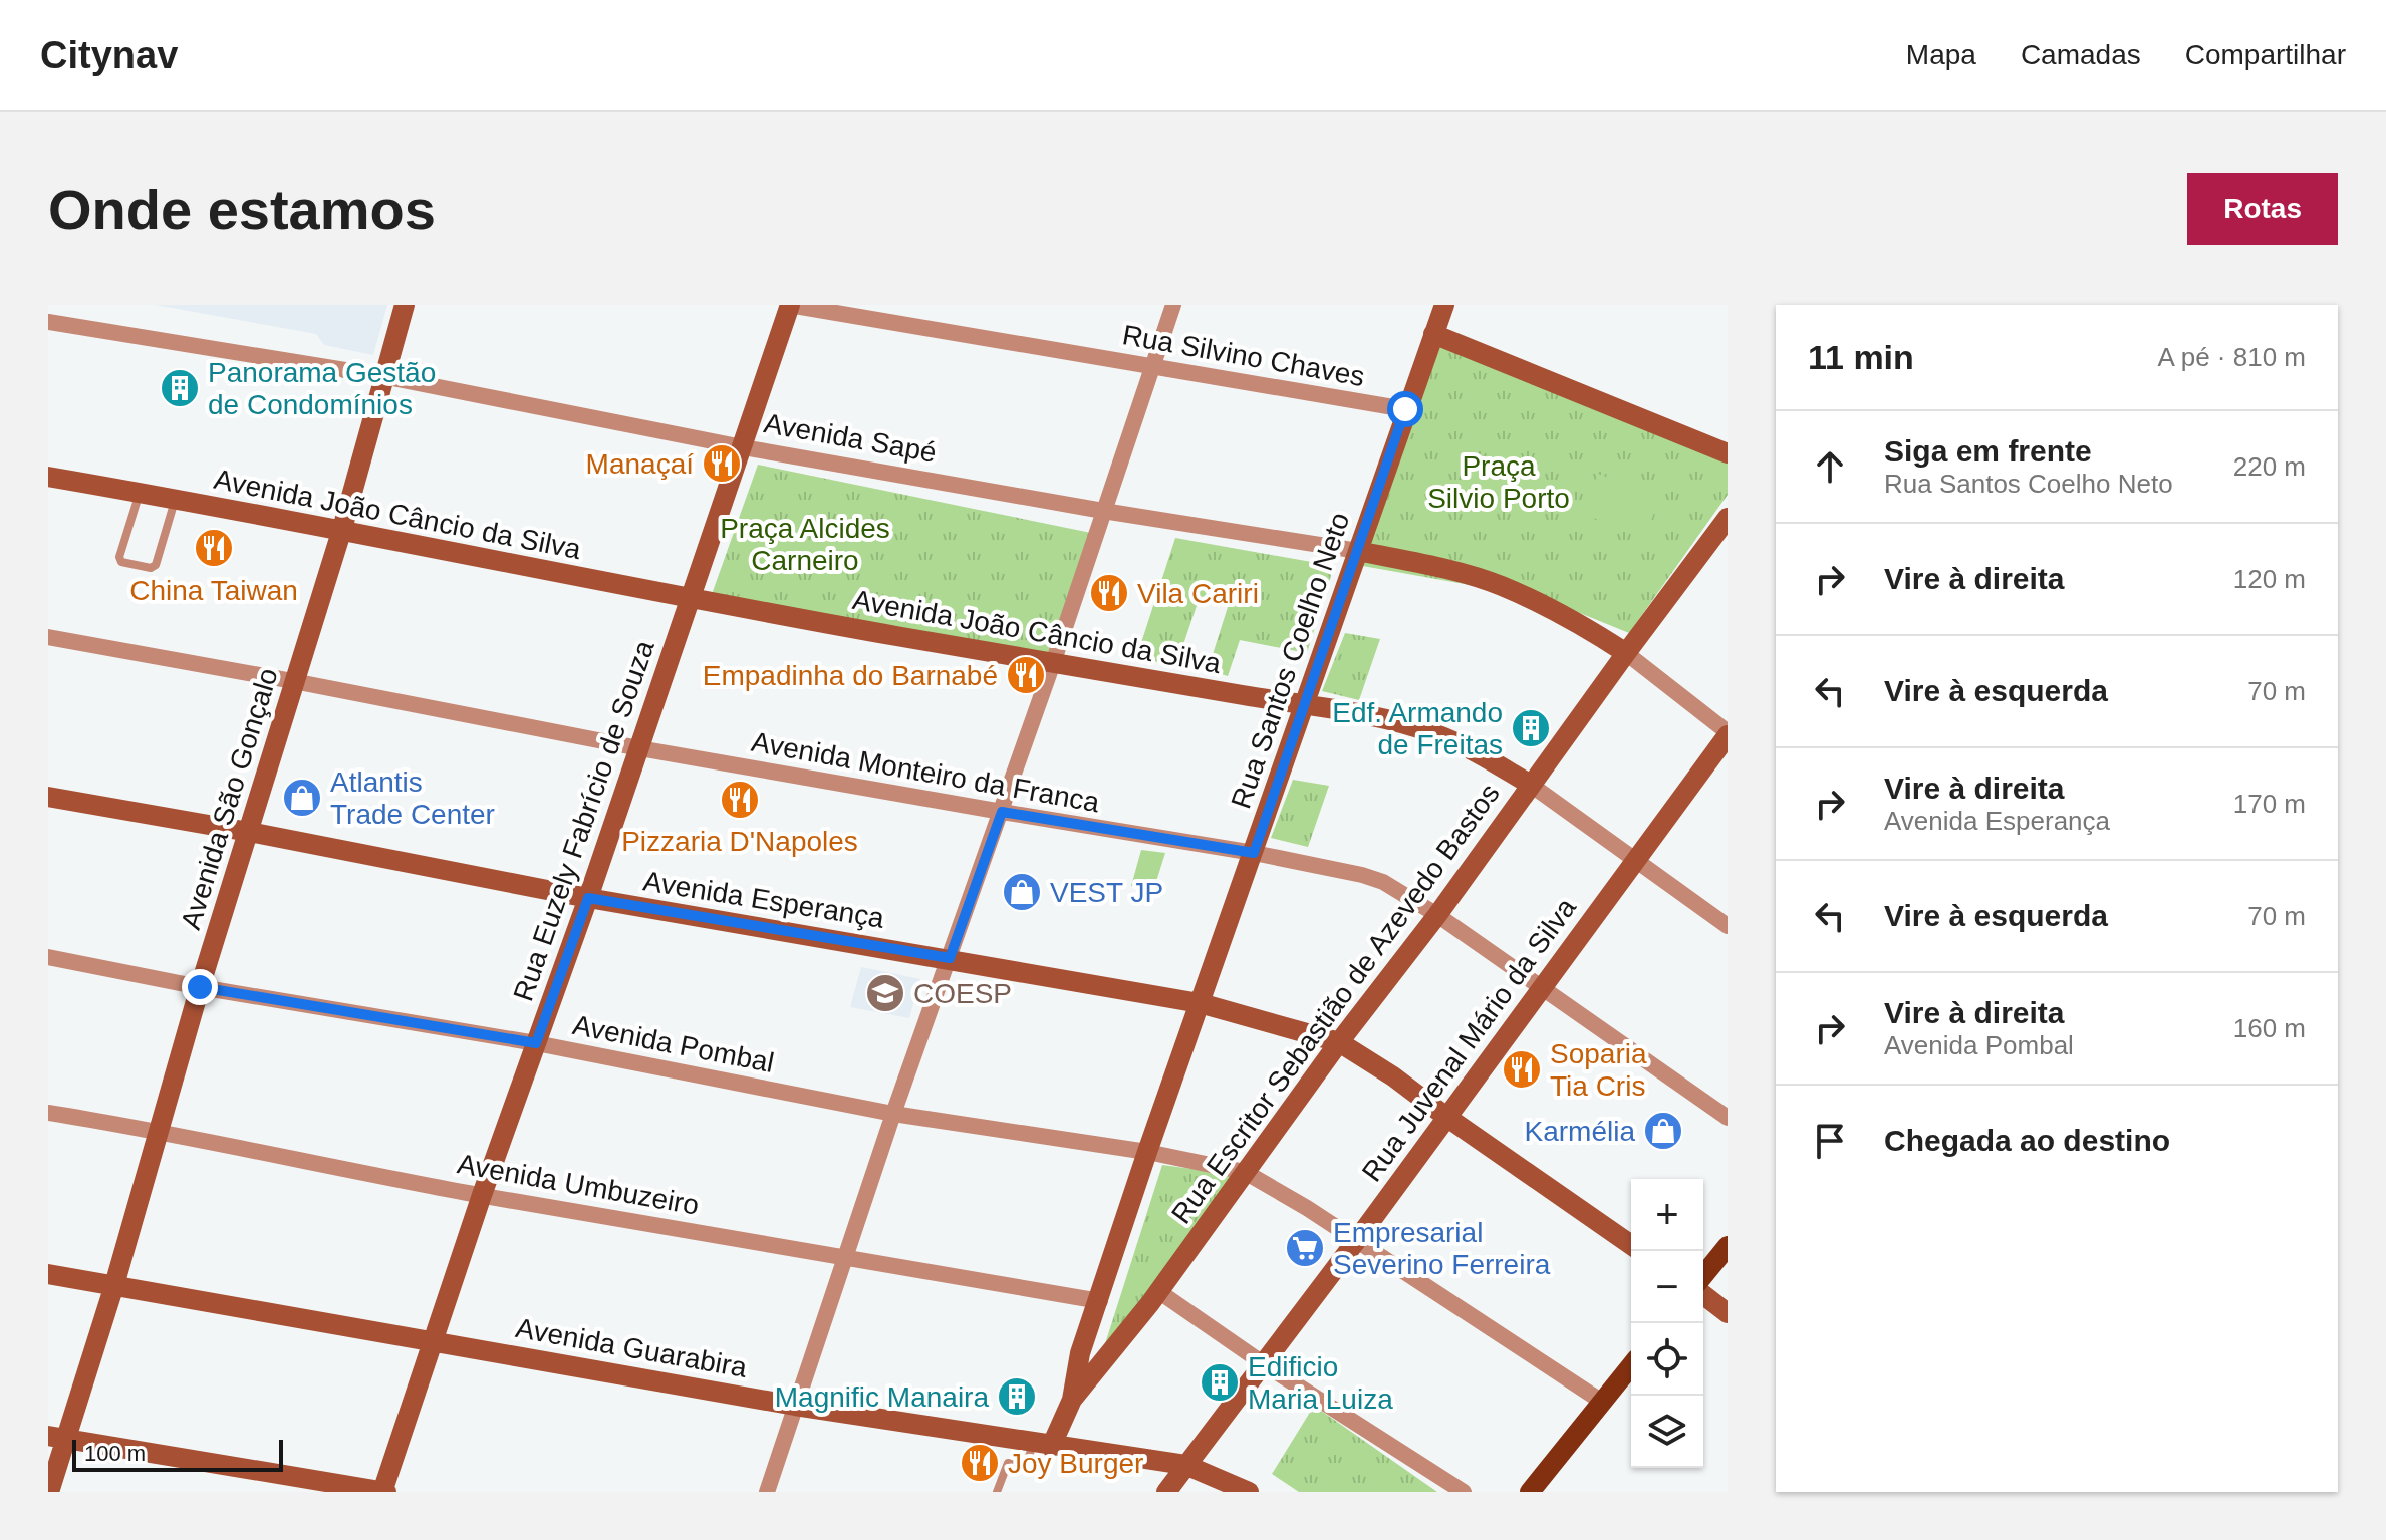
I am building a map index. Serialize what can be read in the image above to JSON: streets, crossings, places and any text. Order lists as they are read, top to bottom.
{
  "streets": {
    "main road": [
      "Avenida Sapé",
      "Avenida João Câncio da Silva",
      "Rua Santos Coelho Neto",
      "Avenida São Gonçalo",
      "Rua Euzely Fabrício de Souza",
      "Avenida Esperança",
      "Rua Escritor Sebastião de Azevedo Bastos",
      "Rua Juvenal Mário da Silva",
      "Avenida Guarabira"
    ],
    "street": [
      "Rua Silvino Chaves",
      "Avenida Monteiro da Franca",
      "Avenida Pombal",
      "Avenida Umbuzeiro"
    ]
  },
  "crossings": [
    ["Rua Silvino Chaves", "Rua Santos Coelho Neto"],
    ["Rua Silvino Chaves", "Rua Euzely Fabrício de Souza"],
    ["Avenida Sapé", "Rua Santos Coelho Neto"],
    ["Avenida Sapé", "Avenida São Gonçalo"],
    ["Avenida Sapé", "Rua Euzely Fabrício de Souza"],
    ["Avenida Sapé", "Rua Escritor Sebastião de Azevedo Bastos"],
    ["Avenida João Câncio da Silva", "Rua Santos Coelho Neto"],
    ["Avenida João Câncio da Silva", "Avenida São Gonçalo"],
    ["Avenida João Câncio da Silva", "Rua Euzely Fabrício de Souza"],
    ["Avenida João Câncio da Silva", "Rua Escritor Sebastião de Azevedo Bastos"],
    ["Rua Santos Coelho Neto", "Avenida Monteiro da Franca"],
    ["Rua Santos Coelho Neto", "Avenida Esperança"],
    ["Rua Santos Coelho Neto", "Rua Escritor Sebastião de Azevedo Bastos"],
    ["Rua Santos Coelho Neto", "Avenida Pombal"],
    ["Rua Santos Coelho Neto", "Avenida Umbuzeiro"],
    ["Avenida Monteiro da Franca", "Avenida São Gonçalo"],
    ["Avenida Monteiro da Franca", "Rua Euzely Fabrício de Souza"],
    ["Avenida Monteiro da Franca", "Rua Escritor Sebastião de Azevedo Bastos"],
    ["Avenida Monteiro da Franca", "Rua Juvenal Mário da Silva"],
    ["Avenida São Gonçalo", "Avenida Esperança"],
    ["Avenida São Gonçalo", "Avenida Pombal"],
    ["Avenida São Gonçalo", "Avenida Umbuzeiro"],
    ["Avenida São Gonçalo", "Avenida Guarabira"],
    ["Rua Euzely Fabrício de Souza", "Avenida Esperança"],
    ["Rua Euzely Fabrício de Souza", "Avenida Pombal"],
    ["Rua Euzely Fabrício de Souza", "Avenida Umbuzeiro"],
    ["Rua Euzely Fabrício de Souza", "Avenida Guarabira"],
    ["Avenida Esperança", "Rua Escritor Sebastião de Azevedo Bastos"],
    ["Avenida Esperança", "Rua Juvenal Mário da Silva"],
    ["Rua Escritor Sebastião de Azevedo Bastos", "Avenida Pombal"],
    ["Rua Escritor Sebastião de Azevedo Bastos", "Avenida Guarabira"],
    ["Rua Juvenal Mário da Silva", "Avenida Guarabira"]
  ],
  "parks": ["Praça Silvio Porto", "Praça Alcides Carneiro"],
  "places": {
    "building": [
      "Panorama Gestão de Condomínios",
      "Edf. Armando de Freitas",
      "Edificio Maria Luiza",
      "Magnific Manaira"
    ],
    "restaurant": [
      "Manaçaí",
      "China Taiwan",
      "Vila Cariri",
      "Empadinha do Barnabé",
      "Pizzaria D'Napoles",
      "Soparia Tia Cris",
      "Joy Burger"
    ],
    "shop": ["Atlantis Trade Center", "VEST JP", "Karmélia"],
    "school or university": ["COESP"],
    "supermarket": ["Empresarial Severino Ferreira"]
  },
  "scale_bar": "100 m",
  "page": {
    "header": "Citynav",
    "nav": ["Mapa", "Camadas", "Compartilhar"],
    "buttons": "Rotas",
    "title": "Onde estamos",
    "heading": ["11 min", "A pé · 810 m"],
    "list": [
      ["Siga em frente", "Rua Santos Coelho Neto", "220 m"],
      ["Vire à direita", "120 m"],
      ["Vire à esquerda", "70 m"],
      ["Vire à direita", "Avenida Esperança", "170 m"],
      ["Vire à esquerda", "70 m"],
      ["Vire à direita", "Avenida Pombal", "160 m"],
      "Chegada ao destino"
    ],
    "map_buttons": ["+", "−"],
    "scale": "100 m"
  }
}
